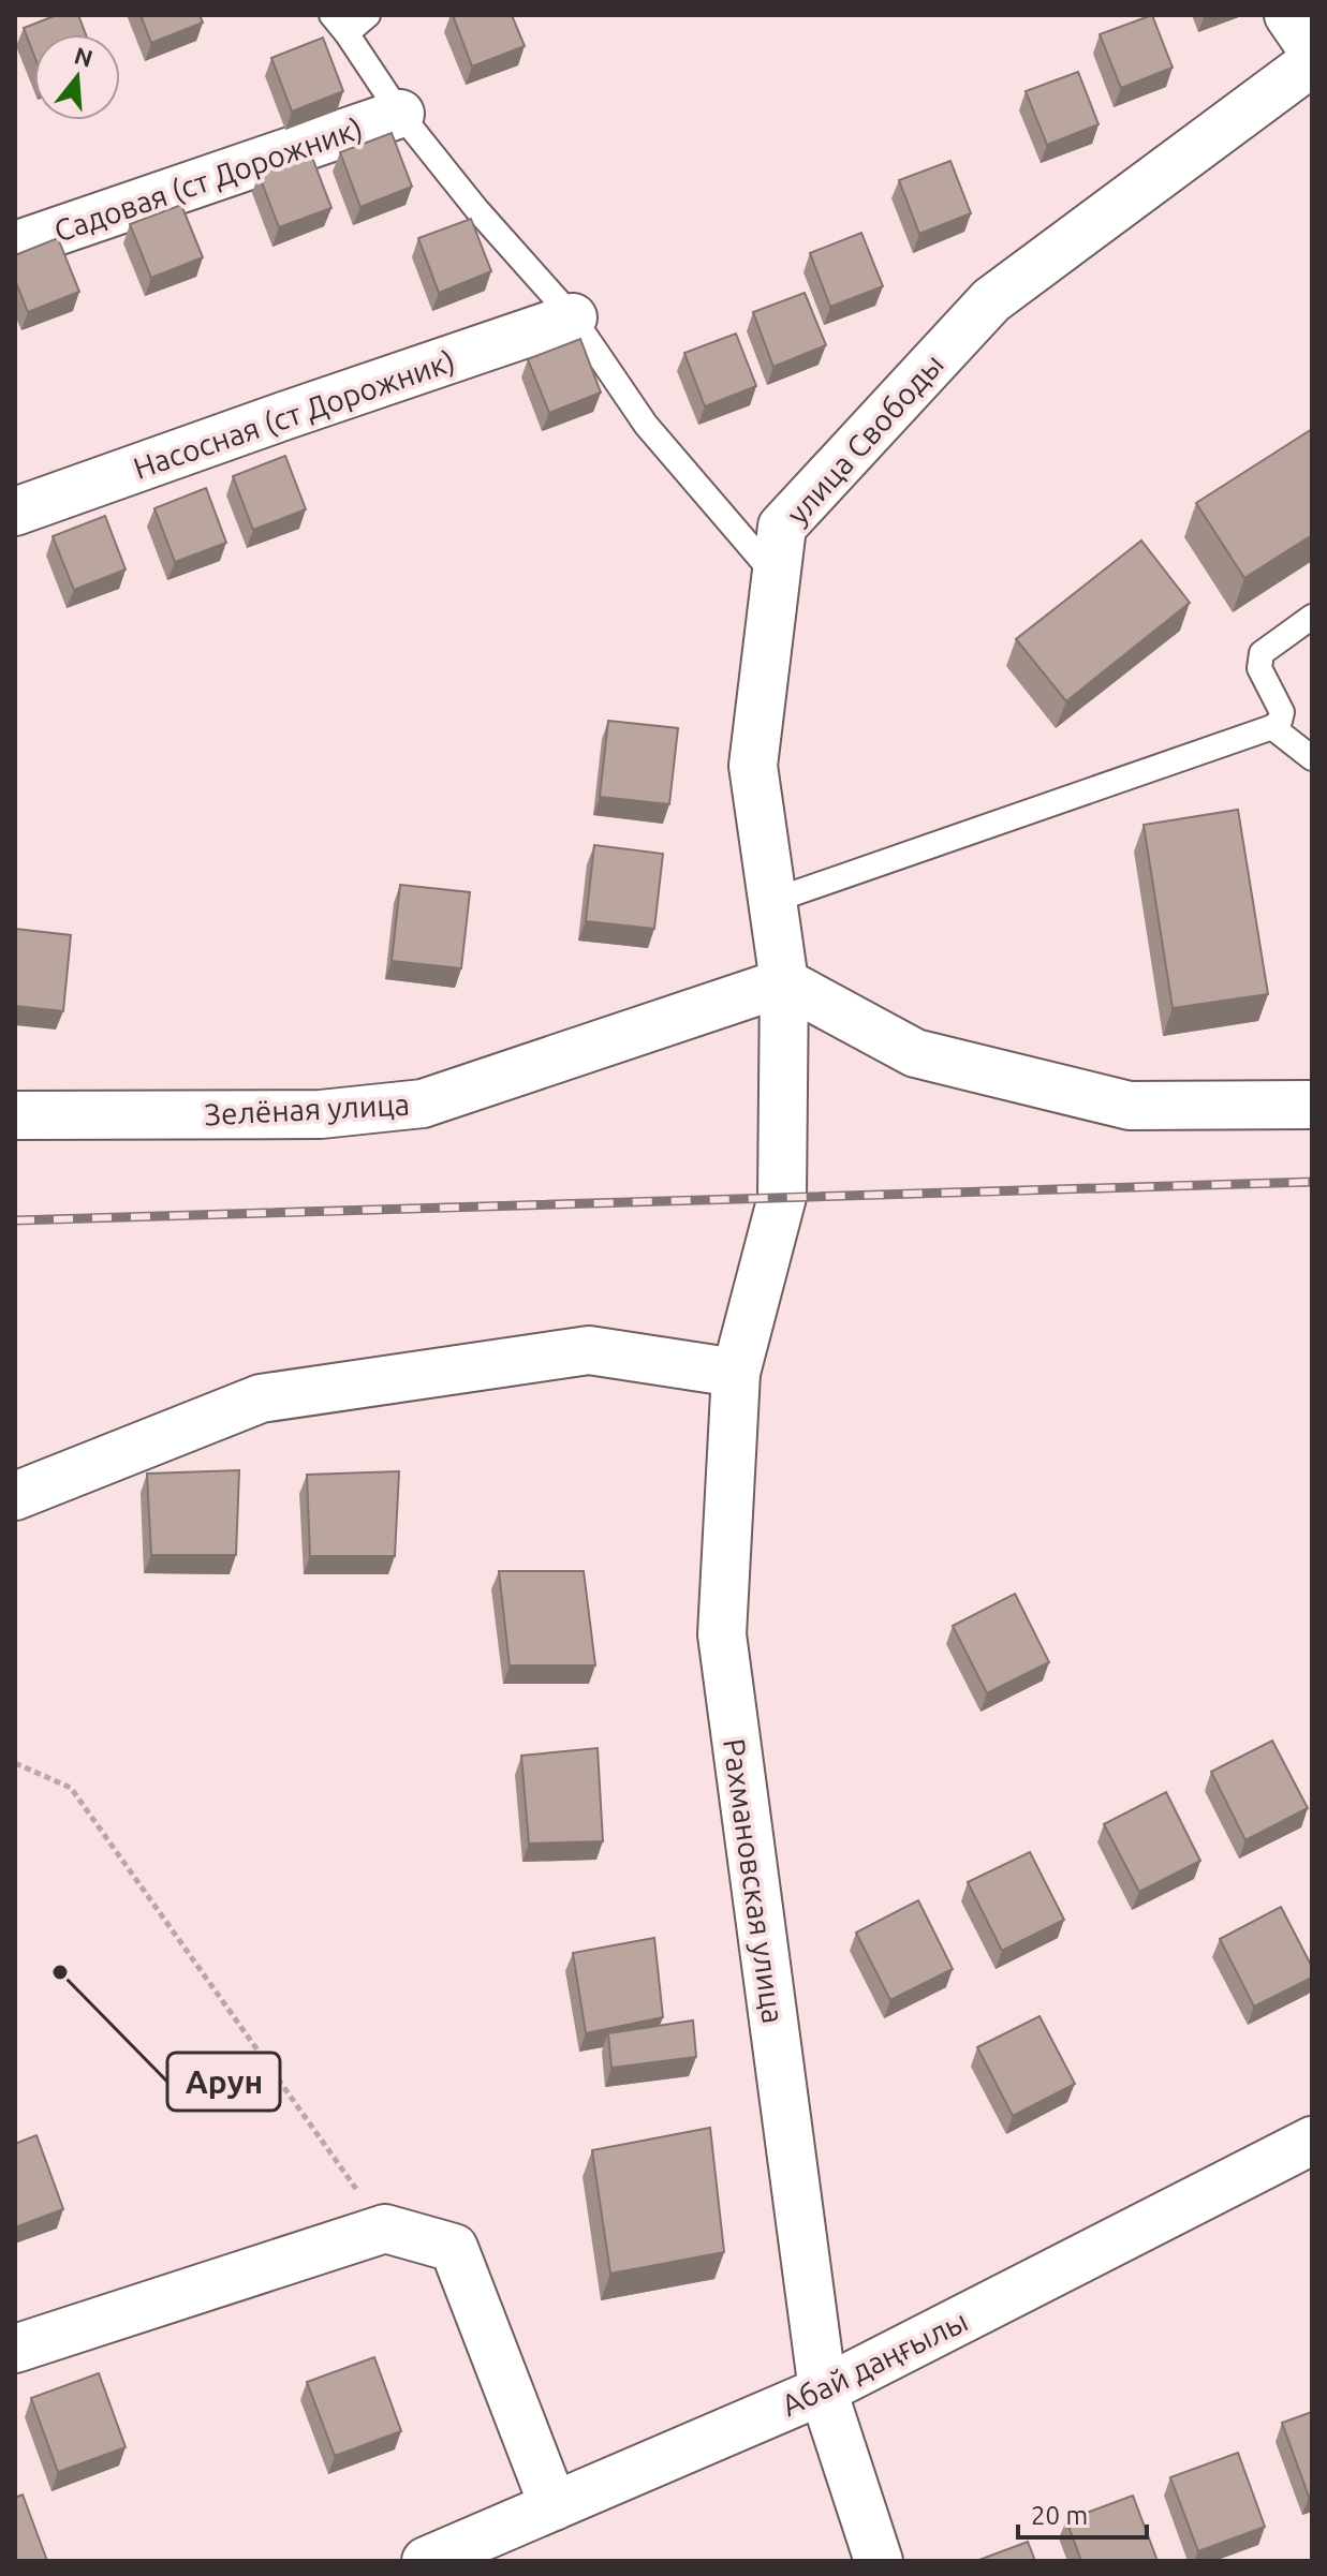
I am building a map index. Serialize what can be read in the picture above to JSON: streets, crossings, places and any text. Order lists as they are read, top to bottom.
{
  "streets": {
    "street": [
      "Садовая (ст Дорожник)",
      "Насосная (ст Дорожник)",
      "улица Свободы",
      "Зелёная улица",
      "Рахмановская улица",
      "Абай даңғылы"
    ]
  },
  "crossings": [
    ["улица Свободы", "Зелёная улица"],
    ["улица Свободы", "Рахмановская улица"],
    ["Рахмановская улица", "Абай даңғылы"]
  ],
  "places": ["Арун"],
  "scale_bar": "20 m",
  "north": "top"
}
